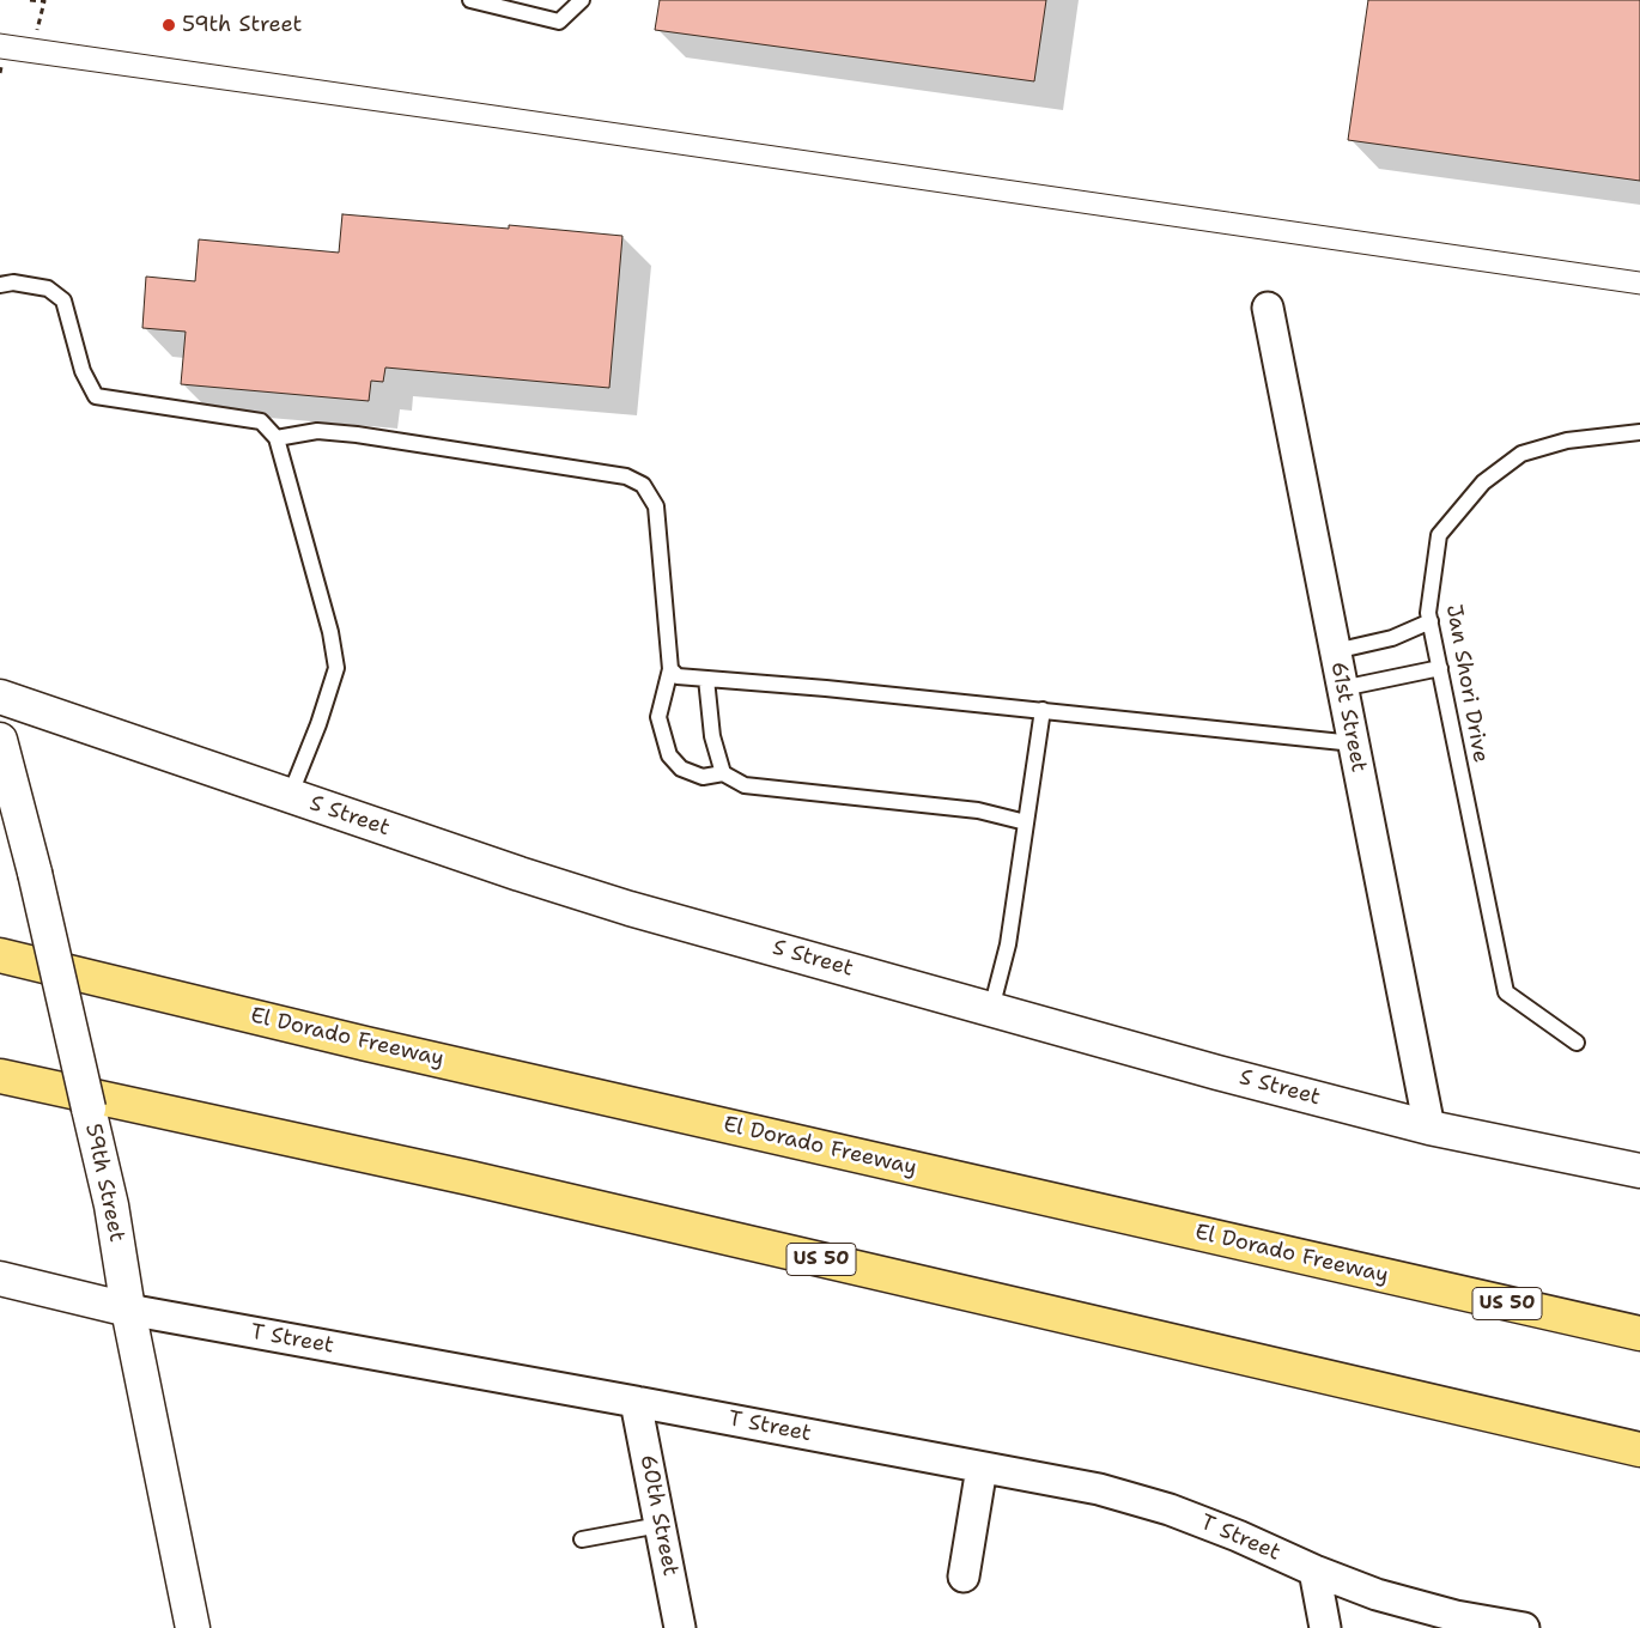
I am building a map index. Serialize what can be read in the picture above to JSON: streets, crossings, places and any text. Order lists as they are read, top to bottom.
{
  "streets": {
    "highway": ["El Dorado Freeway", "US 50"],
    "street": [
      "61st Street",
      "S Street",
      "59th Street",
      "T Street",
      "60th Street"
    ],
    "lane": ["Jan Shori Drive"]
  },
  "crossings": [
    ["61st Street", "S Street"],
    ["59th Street", "T Street"],
    ["T Street", "60th Street"]
  ],
  "places": ["59th Street"]
}
